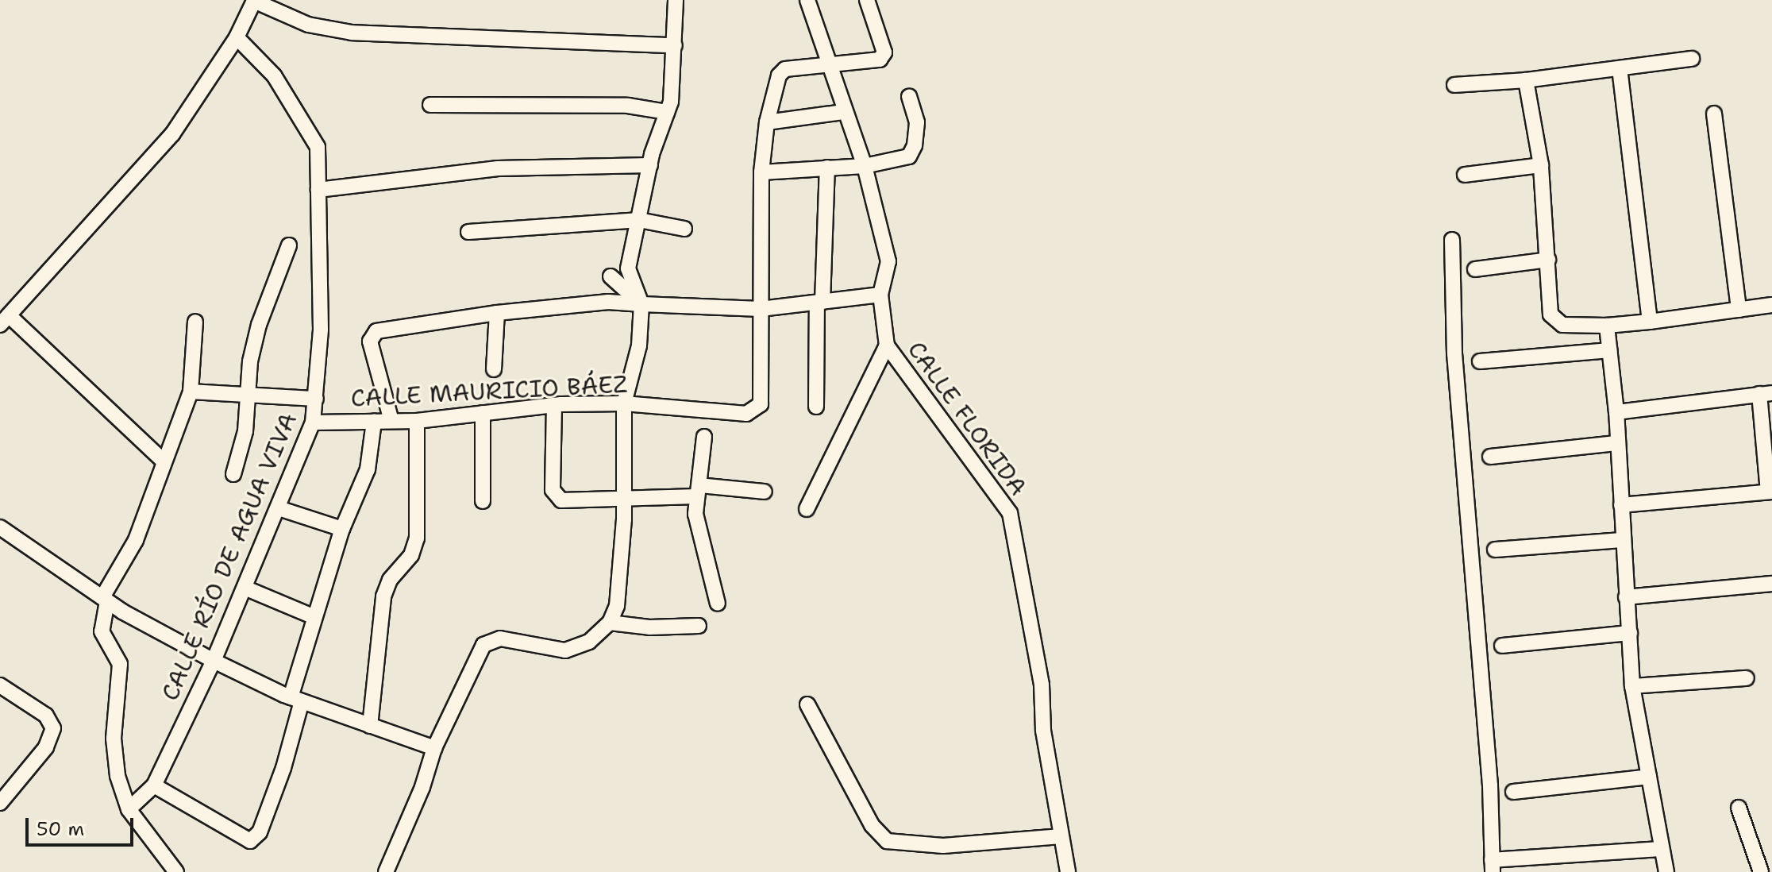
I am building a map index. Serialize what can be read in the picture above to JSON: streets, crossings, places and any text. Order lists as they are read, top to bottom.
{
  "streets": {
    "street": ["CALLE MAURICIO BÁEZ", "CALLE FLORIDA", "CALLE RÍO DE AGUA VIVA"]
  },
  "crossings": [
    ["CALLE MAURICIO BÁEZ", "CALLE RÍO DE AGUA VIVA"]
  ],
  "scale_bar": "50 m"
}
